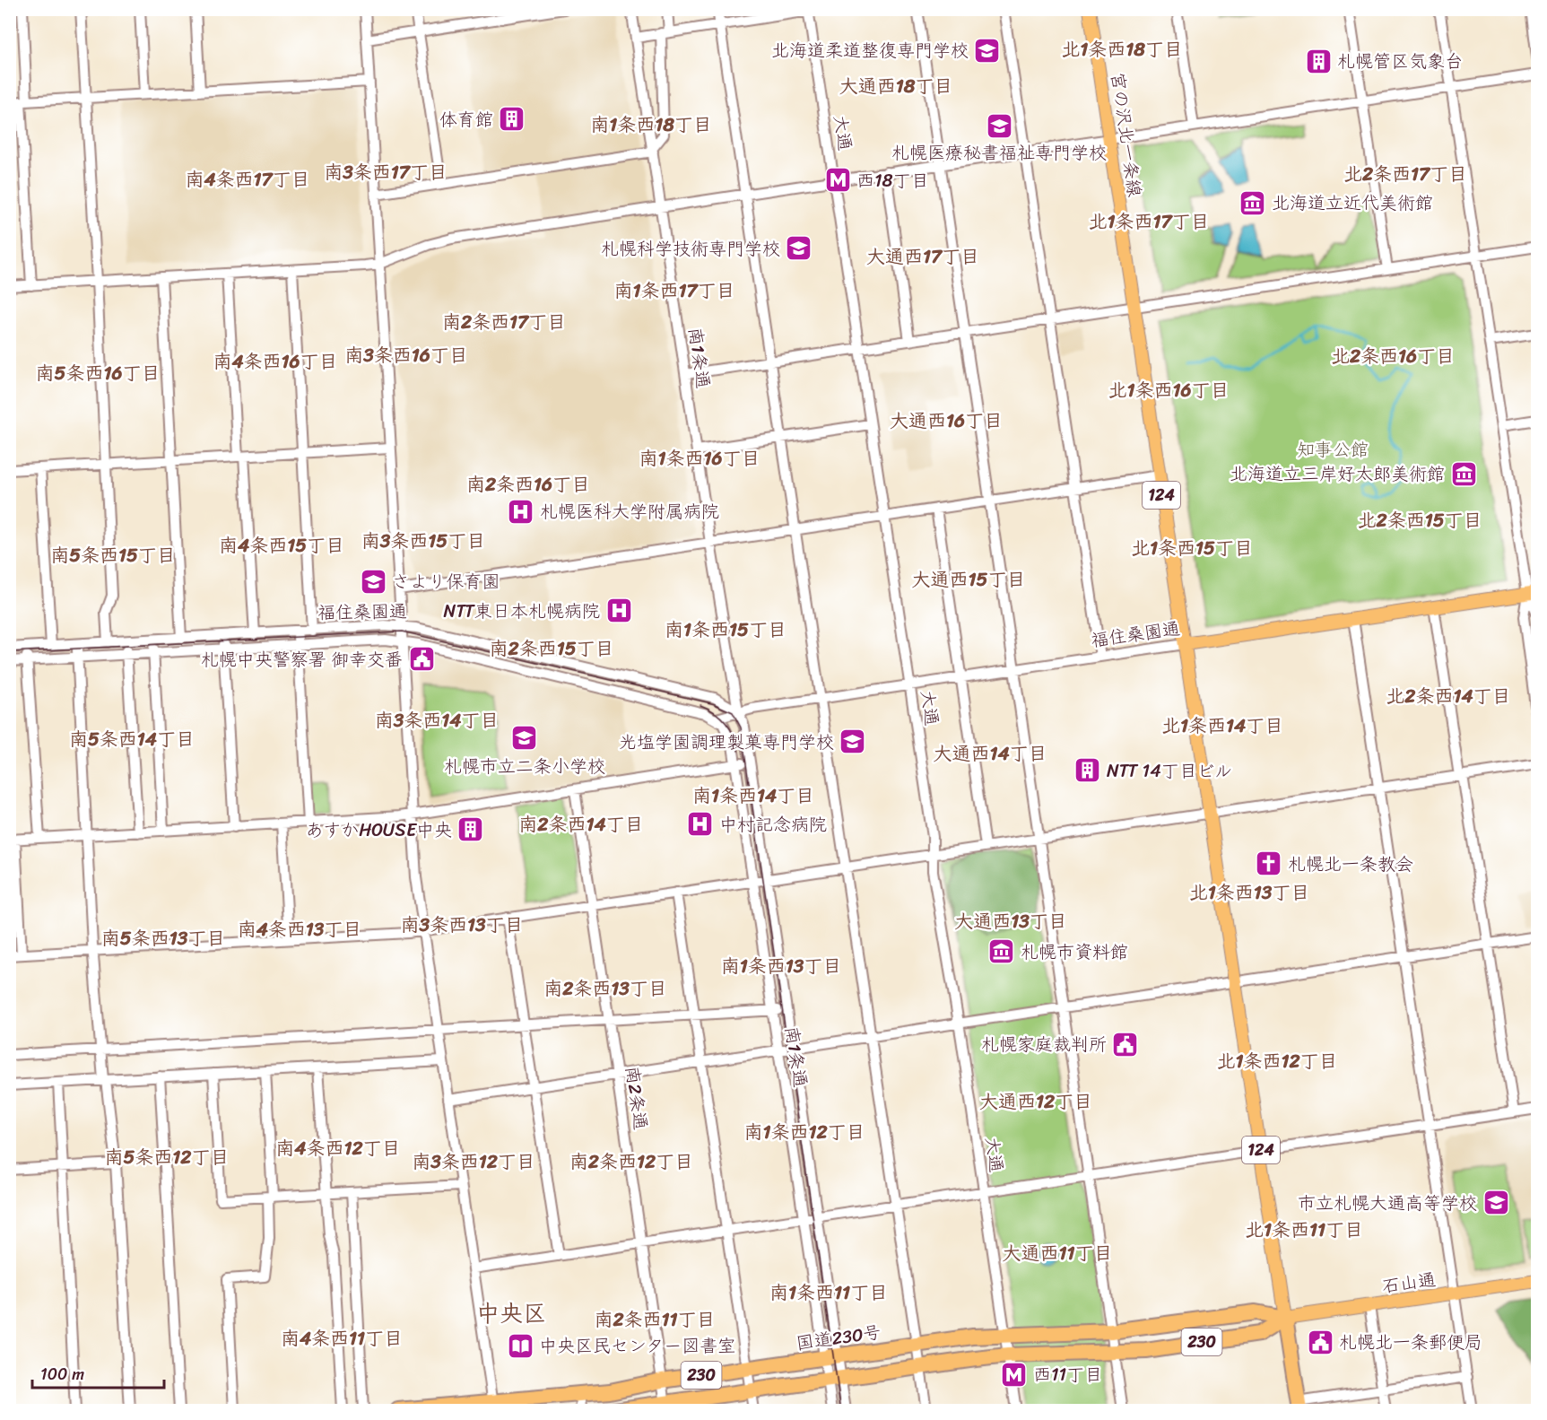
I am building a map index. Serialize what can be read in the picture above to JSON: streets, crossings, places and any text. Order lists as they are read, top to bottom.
{
  "streets": {
    "highway": ["国道230号", "230"],
    "main road": [
      "宮の沢北一条線",
      "124",
      "福住桑園通",
      "石山通"
    ],
    "street": ["大通", "南1条通", "南2条通"]
  },
  "crossings": [
    ["大通", "福住桑園通"],
    ["大通", "国道230号"],
    ["大通", "230"],
    ["宮の沢北一条線", "福住桑園通"],
    ["宮の沢北一条線", "石山通"],
    ["宮の沢北一条線", "国道230号"],
    ["宮の沢北一条線", "230"],
    ["南1条通", "福住桑園通"],
    ["南1条通", "国道230号"],
    ["南1条通", "230"],
    ["南2条通", "国道230号"],
    ["南2条通", "230"],
    ["石山通", "国道230号"],
    ["石山通", "230"],
    ["国道230号", "230"]
  ],
  "districts": [
    "北1条西18丁目",
    "大通西18丁目",
    "南1条西18丁目",
    "南3条西17丁目",
    "北2条西17丁目",
    "南4条西17丁目",
    "北1条西17丁目",
    "大通西17丁目",
    "南1条西17丁目",
    "南2条西17丁目",
    "南3条西16丁目",
    "北2条西16丁目",
    "南4条西16丁目",
    "南5条西16丁目",
    "北1条西16丁目",
    "大通西16丁目",
    "南1条西16丁目",
    "南2条西16丁目",
    "北2条西15丁目",
    "南3条西15丁目",
    "南4条西15丁目",
    "北1条西15丁目",
    "南5条西15丁目",
    "大通西15丁目",
    "南1条西15丁目",
    "南2条西15丁目",
    "北2条西14丁目",
    "南3条西14丁目",
    "北1条西14丁目",
    "南5条西14丁目",
    "大通西14丁目",
    "南1条西14丁目",
    "南2条西14丁目",
    "北1条西13丁目",
    "大通西13丁目",
    "南3条西13丁目",
    "南4条西13丁目",
    "南5条西13丁目",
    "南1条西13丁目",
    "南2条西13丁目",
    "北1条西12丁目",
    "大通西12丁目",
    "南1条西12丁目",
    "南4条西12丁目",
    "南5条西12丁目",
    "南3条西12丁目",
    "南2条西12丁目",
    "北1条西11丁目",
    "大通西11丁目",
    "南1条西11丁目",
    "中央区",
    "南2条西11丁目",
    "南4条西11丁目"
  ],
  "parks": ["知事公館"],
  "places": {
    "school or university": [
      "北海道柔道整復専門学校",
      "札幌医療秘書福祉専門学校",
      "札幌科学技術専門学校",
      "さより保育園",
      "札幌市立二条小学校",
      "光塩学園調理製菓専門学校",
      "市立札幌大通高等学校"
    ],
    "building": [
      "札幌管区気象台",
      "体育館",
      "NTT 14丁目ビル",
      "あすかHOUSE中央"
    ],
    "metro station": ["西18丁目", "西11丁目"],
    "museum": ["北海道立近代美術館", "北海道立三岸好太郎美術館", "札幌市資料館"],
    "hospital": ["札幌医科大学附属病院", "NTT東日本札幌病院", "中村記念病院"],
    "public building": ["札幌中央警察署 御幸交番", "札幌家庭裁判所", "札幌北一条郵便局"],
    "church": ["札幌北一条教会"],
    "library": ["中央区民センター図書室"]
  },
  "scale_bar": "100 m"
}
